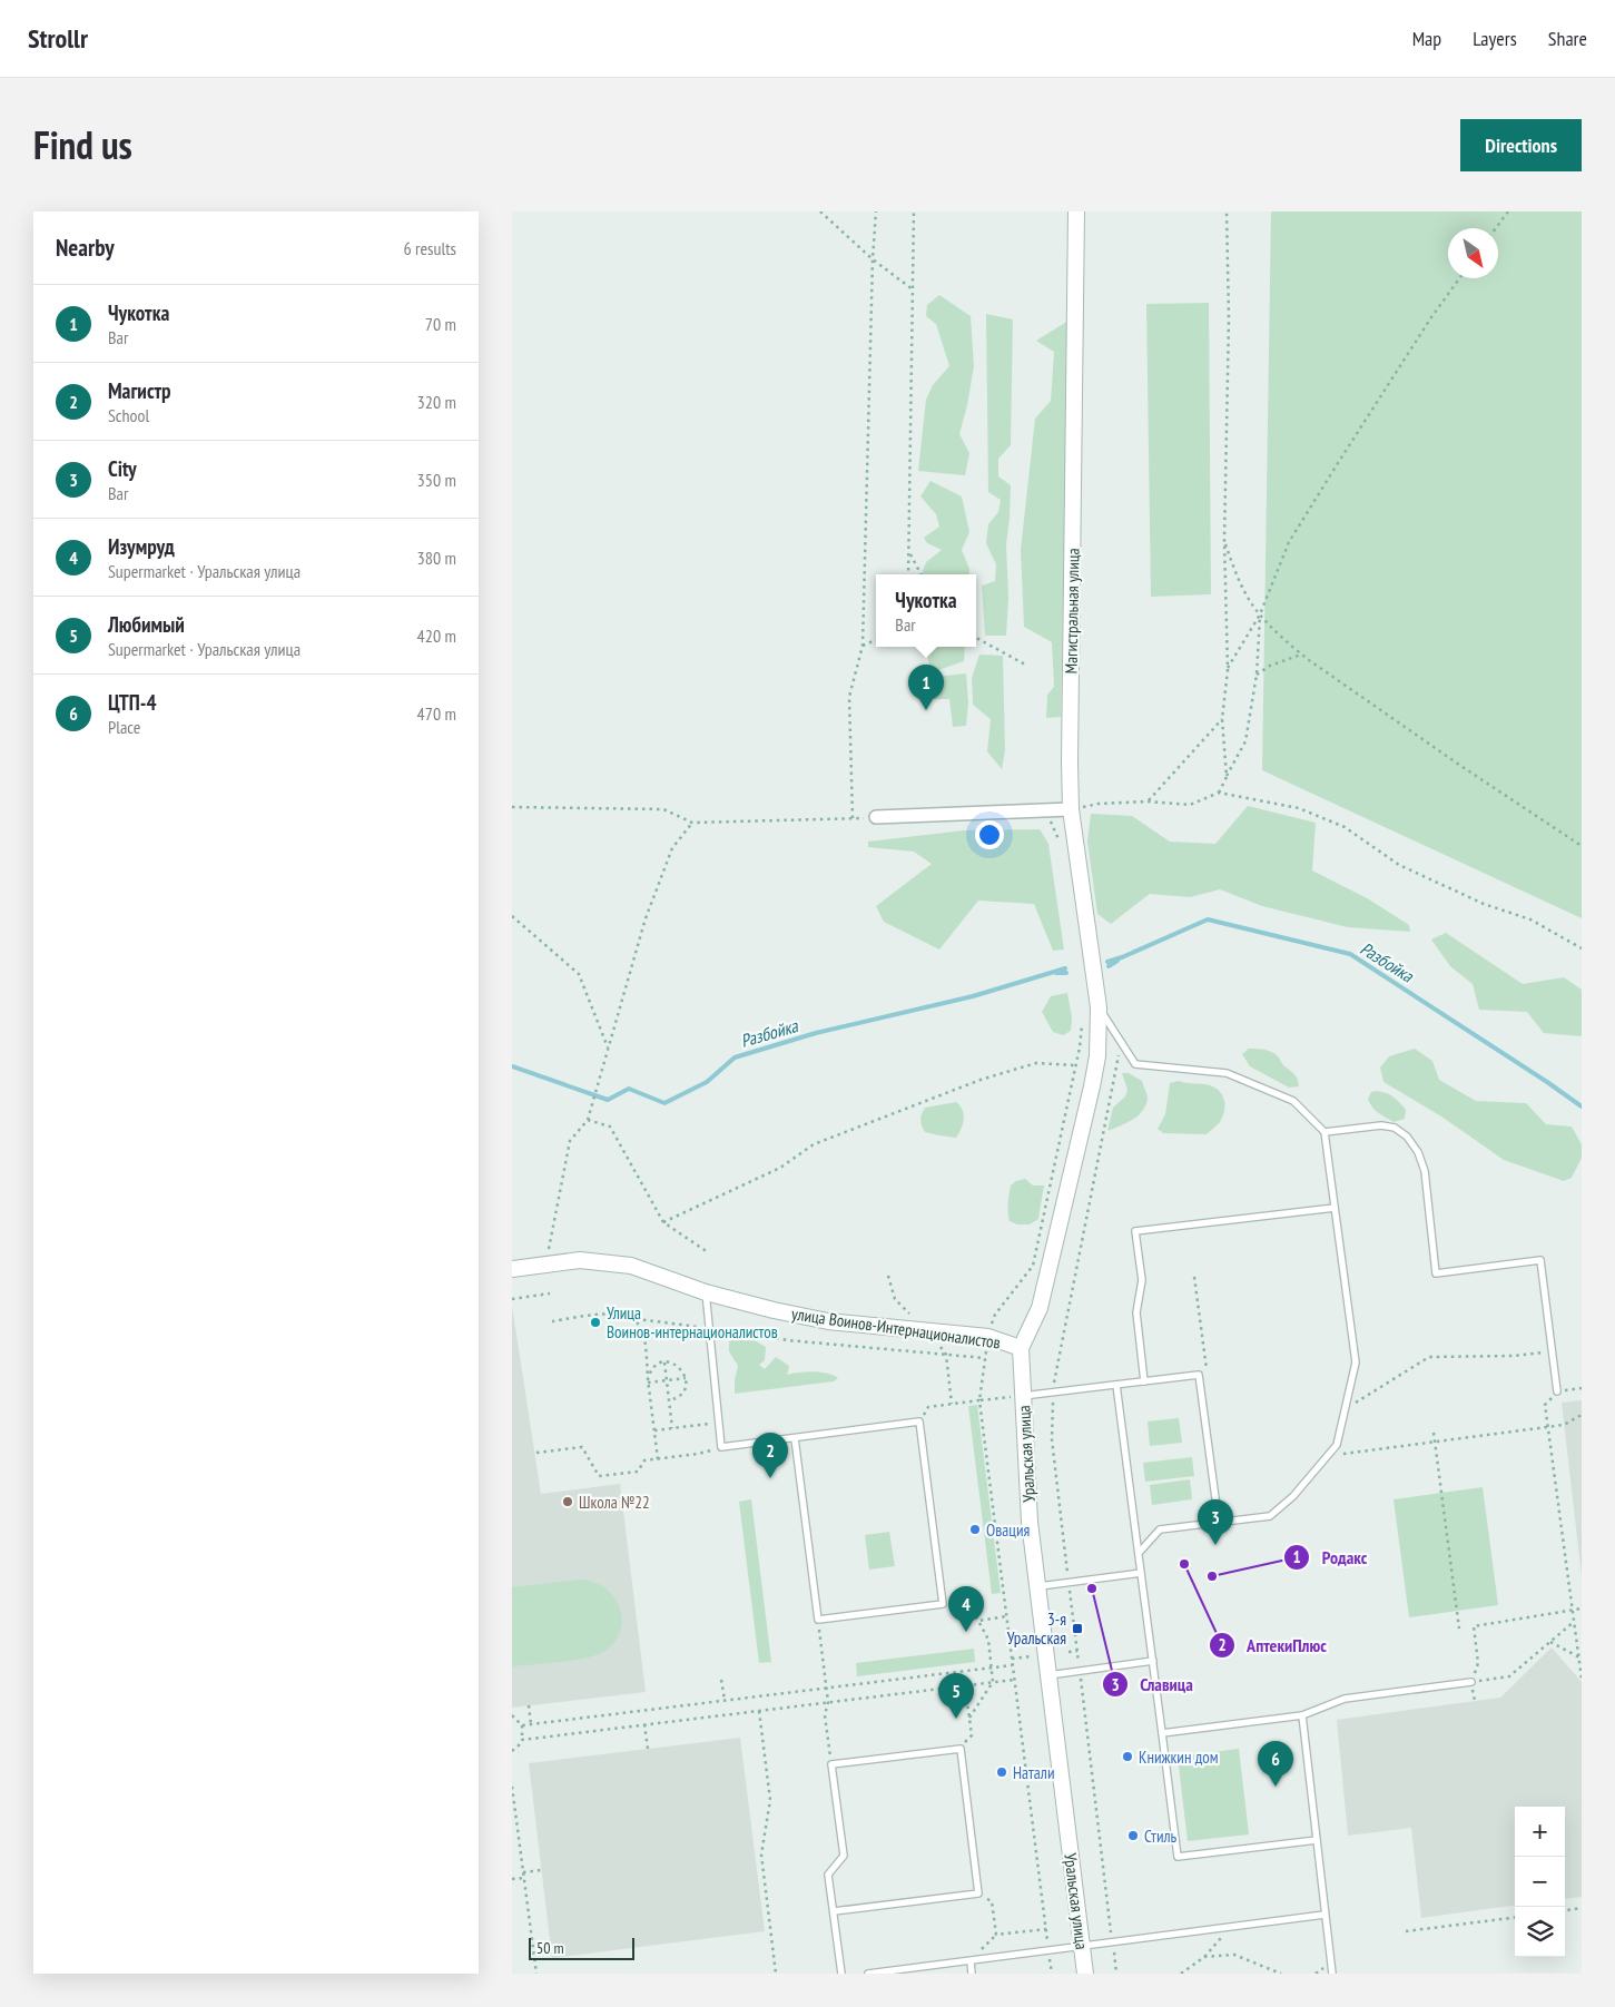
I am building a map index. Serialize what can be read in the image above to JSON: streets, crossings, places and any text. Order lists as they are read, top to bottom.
{
  "streets": {
    "street": ["Магистральная улица", "улица Воинов-Интернационалистов", "Уральская улица"]
  },
  "crossings": [
    ["Магистральная улица", "Уральская улица"],
    ["улица Воинов-Интернационалистов", "Уральская улица"]
  ],
  "water": ["Разбойка"],
  "places": {
    "other": [
      "Улица Воинов-интернационалистов",
      "Школа №22",
      "Овация",
      "АптекиПлюс",
      "Родакс",
      "Славица",
      "Книжкин дом",
      "Натали",
      "Стиль"
    ],
    "transit": ["3-я Уральская"]
  },
  "scale_bar": "50 m",
  "north": "bottom right",
  "page": {
    "header": "Strollr",
    "nav": ["Map", "Layers", "Share"],
    "title": "Find us",
    "buttons": "Directions",
    "heading": ["Nearby", "6 results"],
    "list": [
      {
        "mark": "1",
        "name": "Чукотка",
        "note": "Bar",
        "value": "70 m"
      },
      {
        "mark": "2",
        "name": "Магистр",
        "note": "School",
        "value": "320 m"
      },
      {
        "mark": "3",
        "name": "City",
        "note": "Bar",
        "value": "350 m"
      },
      {
        "mark": "4",
        "name": "Изумруд",
        "note": "Supermarket · Уральская улица",
        "value": "380 m"
      },
      {
        "mark": "5",
        "name": "Любимый",
        "note": "Supermarket · Уральская улица",
        "value": "420 m"
      },
      {
        "mark": "6",
        "name": "ЦТП-4",
        "note": "Place",
        "value": "470 m"
      }
    ],
    "popup": ["Чукотка", "Bar"],
    "pins": [
      "1",
      "2",
      "3",
      "4",
      "5",
      "6"
    ],
    "map_buttons": ["+", "−"],
    "scale": "50 m"
  }
}
